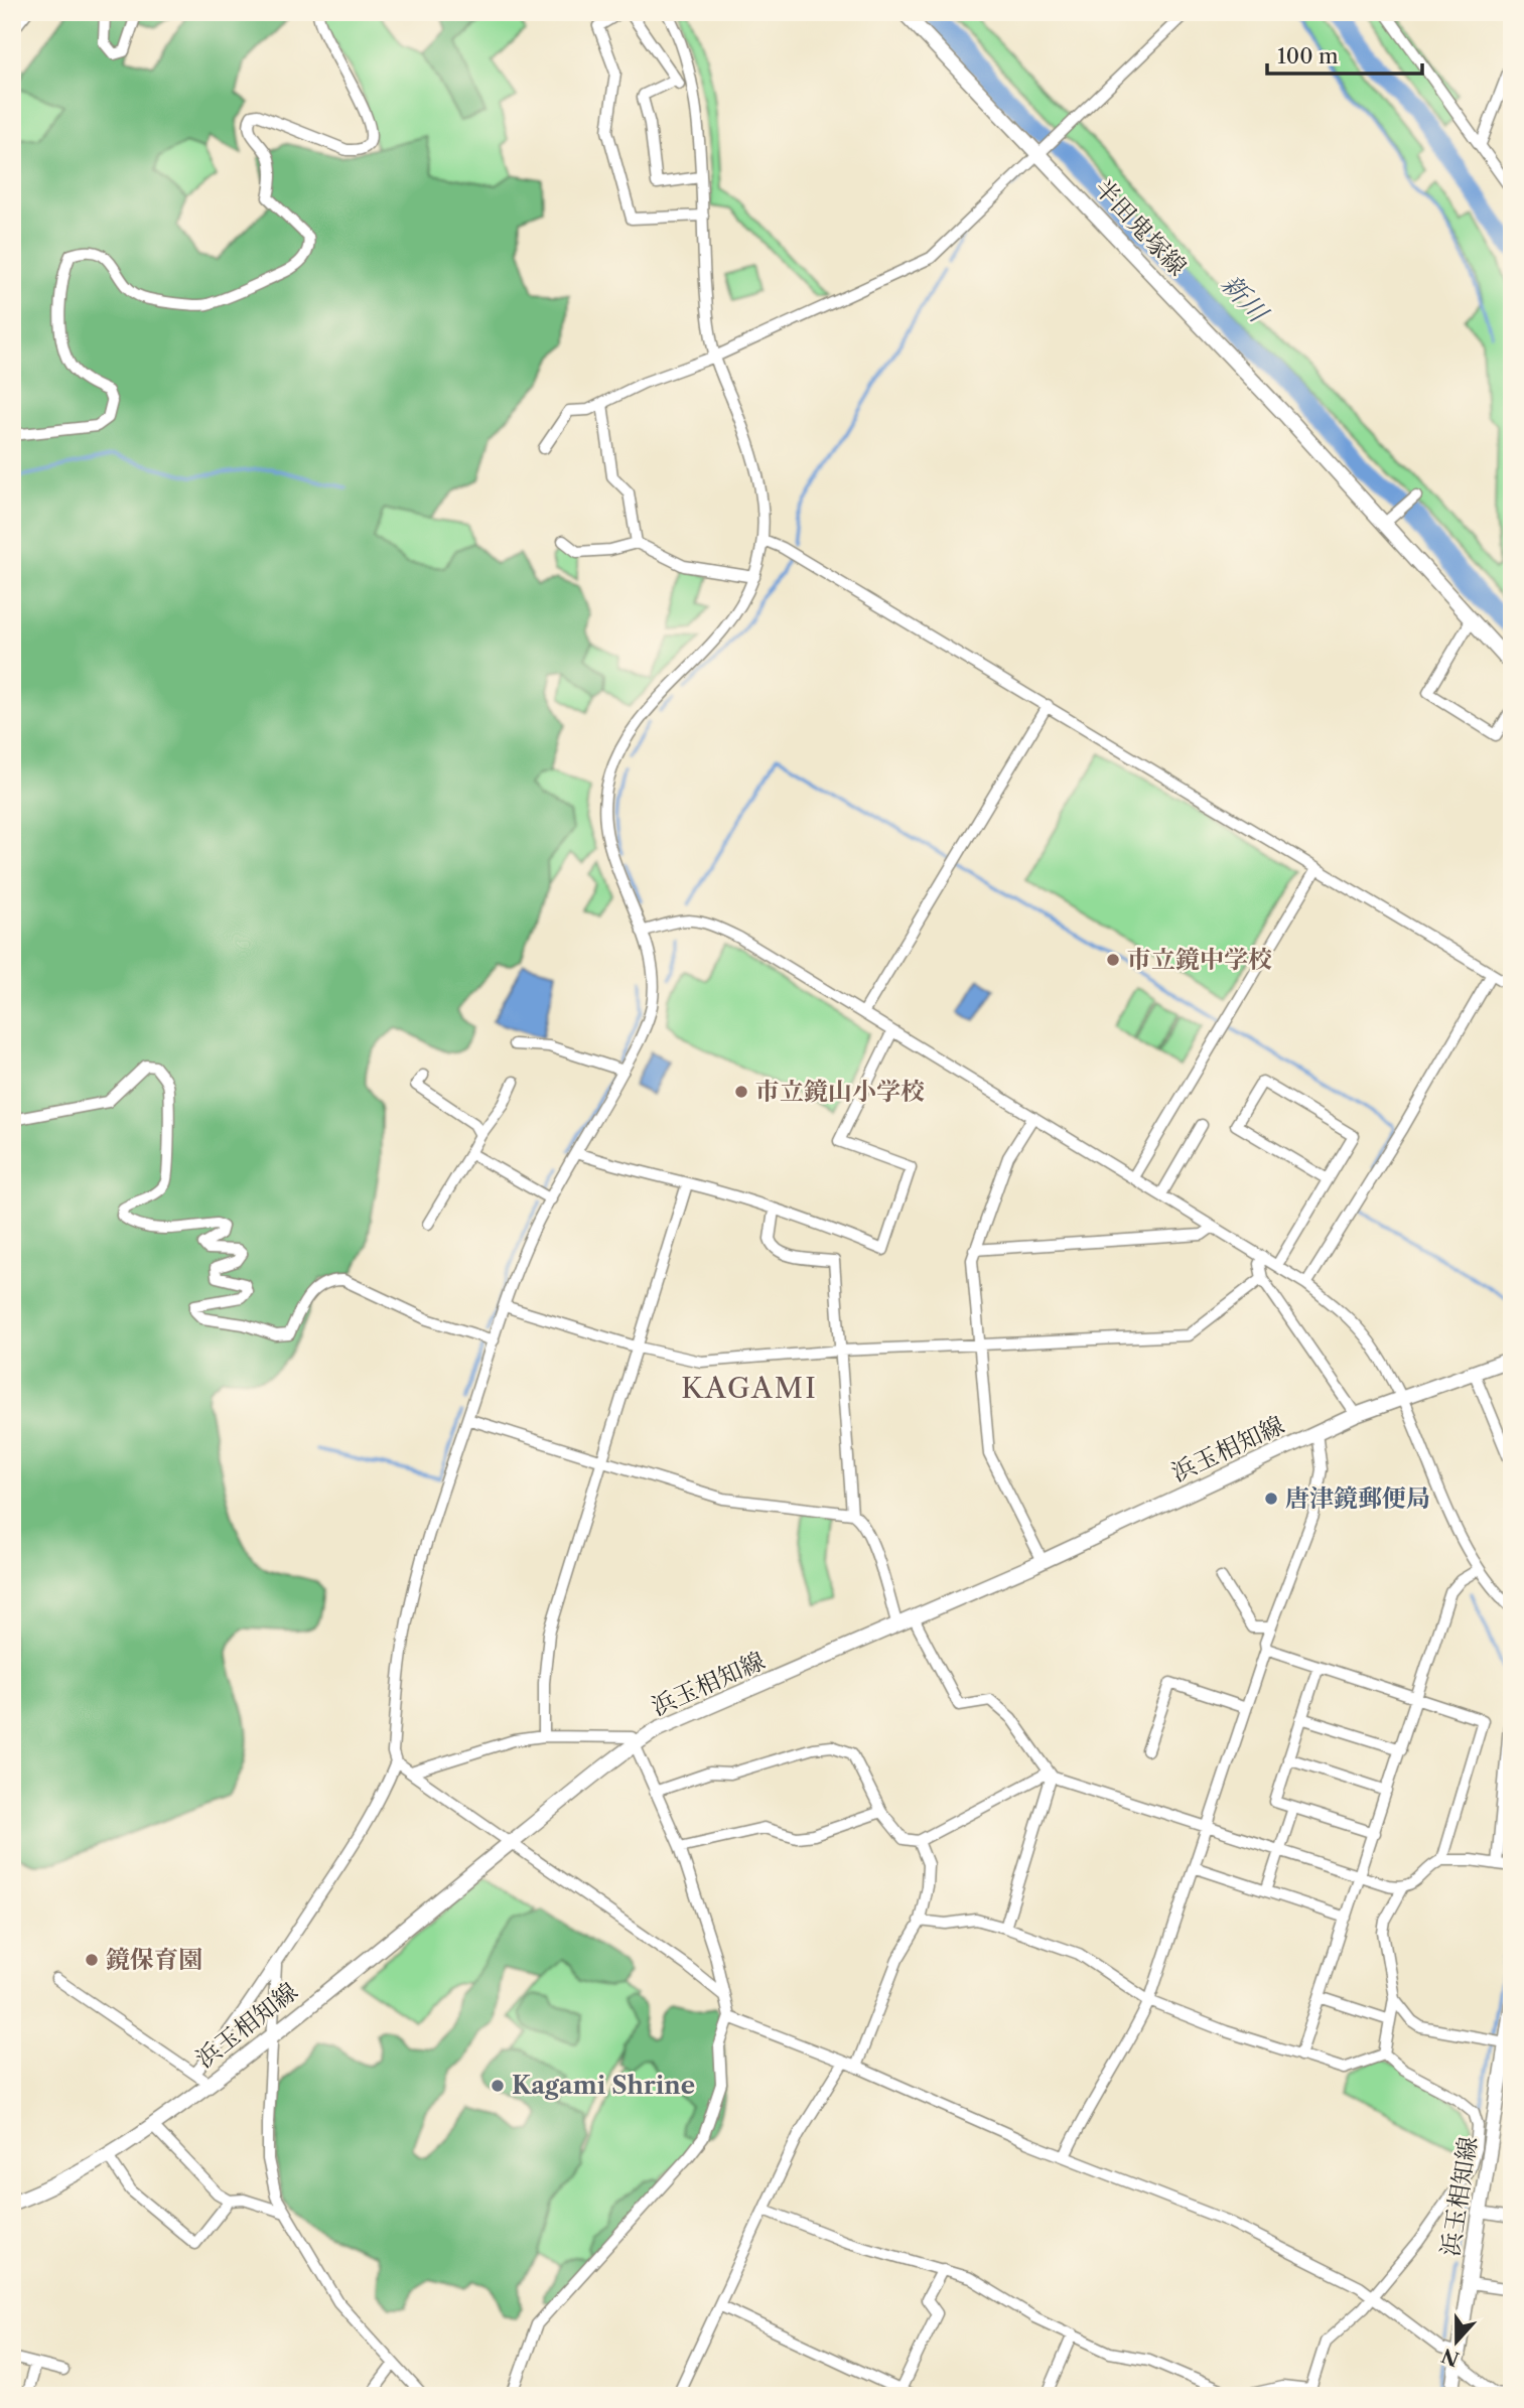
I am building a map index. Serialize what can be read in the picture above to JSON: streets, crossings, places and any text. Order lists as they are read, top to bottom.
{
  "streets": {
    "main road": ["半田鬼塚線", "浜玉相知線"]
  },
  "districts": ["KAGAMI"],
  "water": ["新川"],
  "places": [
    "市立鏡中学校",
    "市立鏡山小学校",
    "唐津鏡郵便局",
    "鏡保育園",
    "Kagami Shrine"
  ],
  "scale_bar": "100 m",
  "north": "bottom"
}
